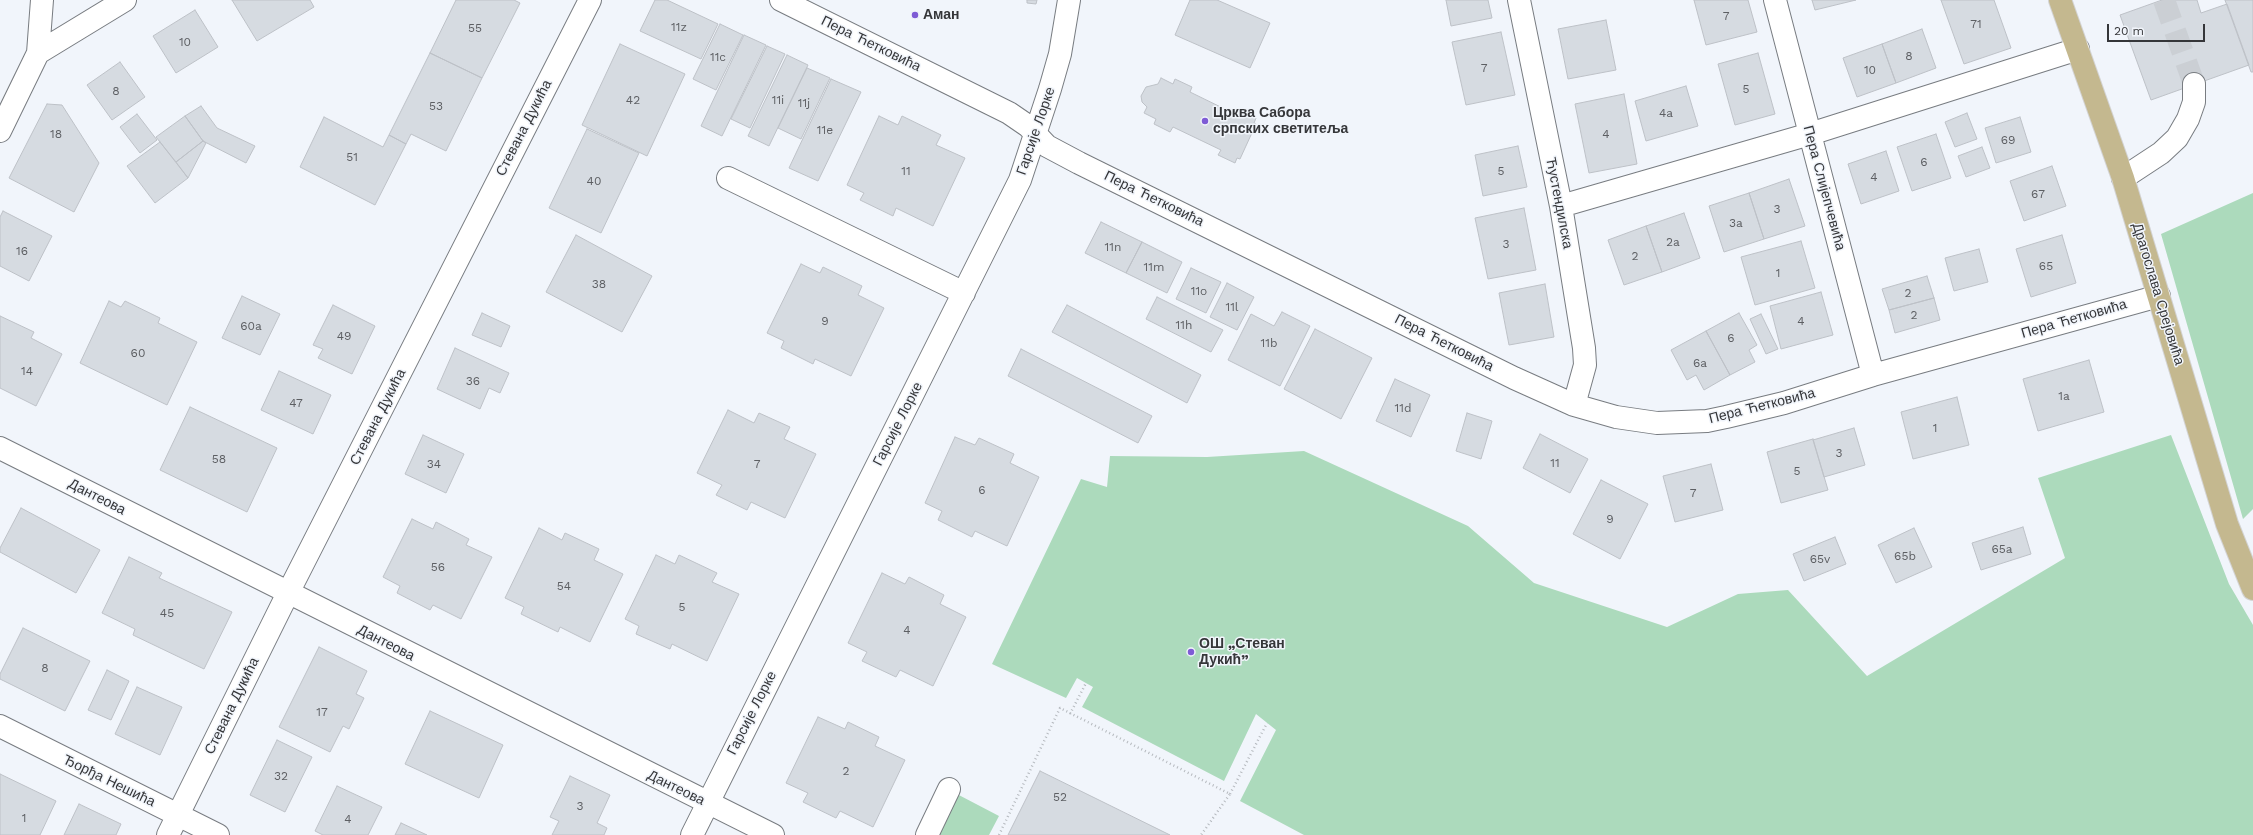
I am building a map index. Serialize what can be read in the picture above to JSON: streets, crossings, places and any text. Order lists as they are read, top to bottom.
{
  "streets": {
    "main road": ["Драгослава Срејовића"],
    "street": [
      "Пера Ћетковића",
      "Стевана Дукића",
      "Гарсије Лорке",
      "Пера Слијепчевића",
      "Ћустендилска",
      "Дантеова",
      "Ђорђа Нешића"
    ]
  },
  "crossings": [
    ["Пера Ћетковића", "Гарсије Лорке"],
    ["Пера Ћетковића", "Пера Слијепчевића"],
    ["Пера Ћетковића", "Ћустендилска"],
    ["Пера Ћетковића", "Драгослава Срејовића"],
    ["Стевана Дукића", "Дантеова"],
    ["Стевана Дукића", "Ђорђа Нешића"],
    ["Гарсије Лорке", "Дантеова"]
  ],
  "places": ["Аман", "Црква Сабора српских светитеља", "ОШ „Стеван Дукић”"],
  "house_numbers": [
    "7",
    "71",
    "11z",
    "55",
    "10",
    "8",
    "11c",
    "7",
    "10",
    "5",
    "8",
    "42",
    "11i",
    "11j",
    "53",
    "4a",
    "11e",
    "18",
    "4",
    "69",
    "51",
    "6",
    "11",
    "5",
    "4",
    "40",
    "67",
    "3",
    "3a",
    "2a",
    "3",
    "11n",
    "16",
    "2",
    "65",
    "11m",
    "1",
    "38",
    "11o",
    "2",
    "11l",
    "2",
    "9",
    "4",
    "11h",
    "60a",
    "49",
    "6",
    "11b",
    "60",
    "6a",
    "14",
    "36",
    "1a",
    "47",
    "11d",
    "1",
    "3",
    "58",
    "11",
    "34",
    "7",
    "5",
    "6",
    "7",
    "9",
    "65a",
    "65b",
    "65v",
    "56",
    "54",
    "5",
    "45",
    "4",
    "8",
    "17",
    "2",
    "32",
    "52",
    "3",
    "1",
    "4"
  ],
  "scale_bar": "20 m"
}
